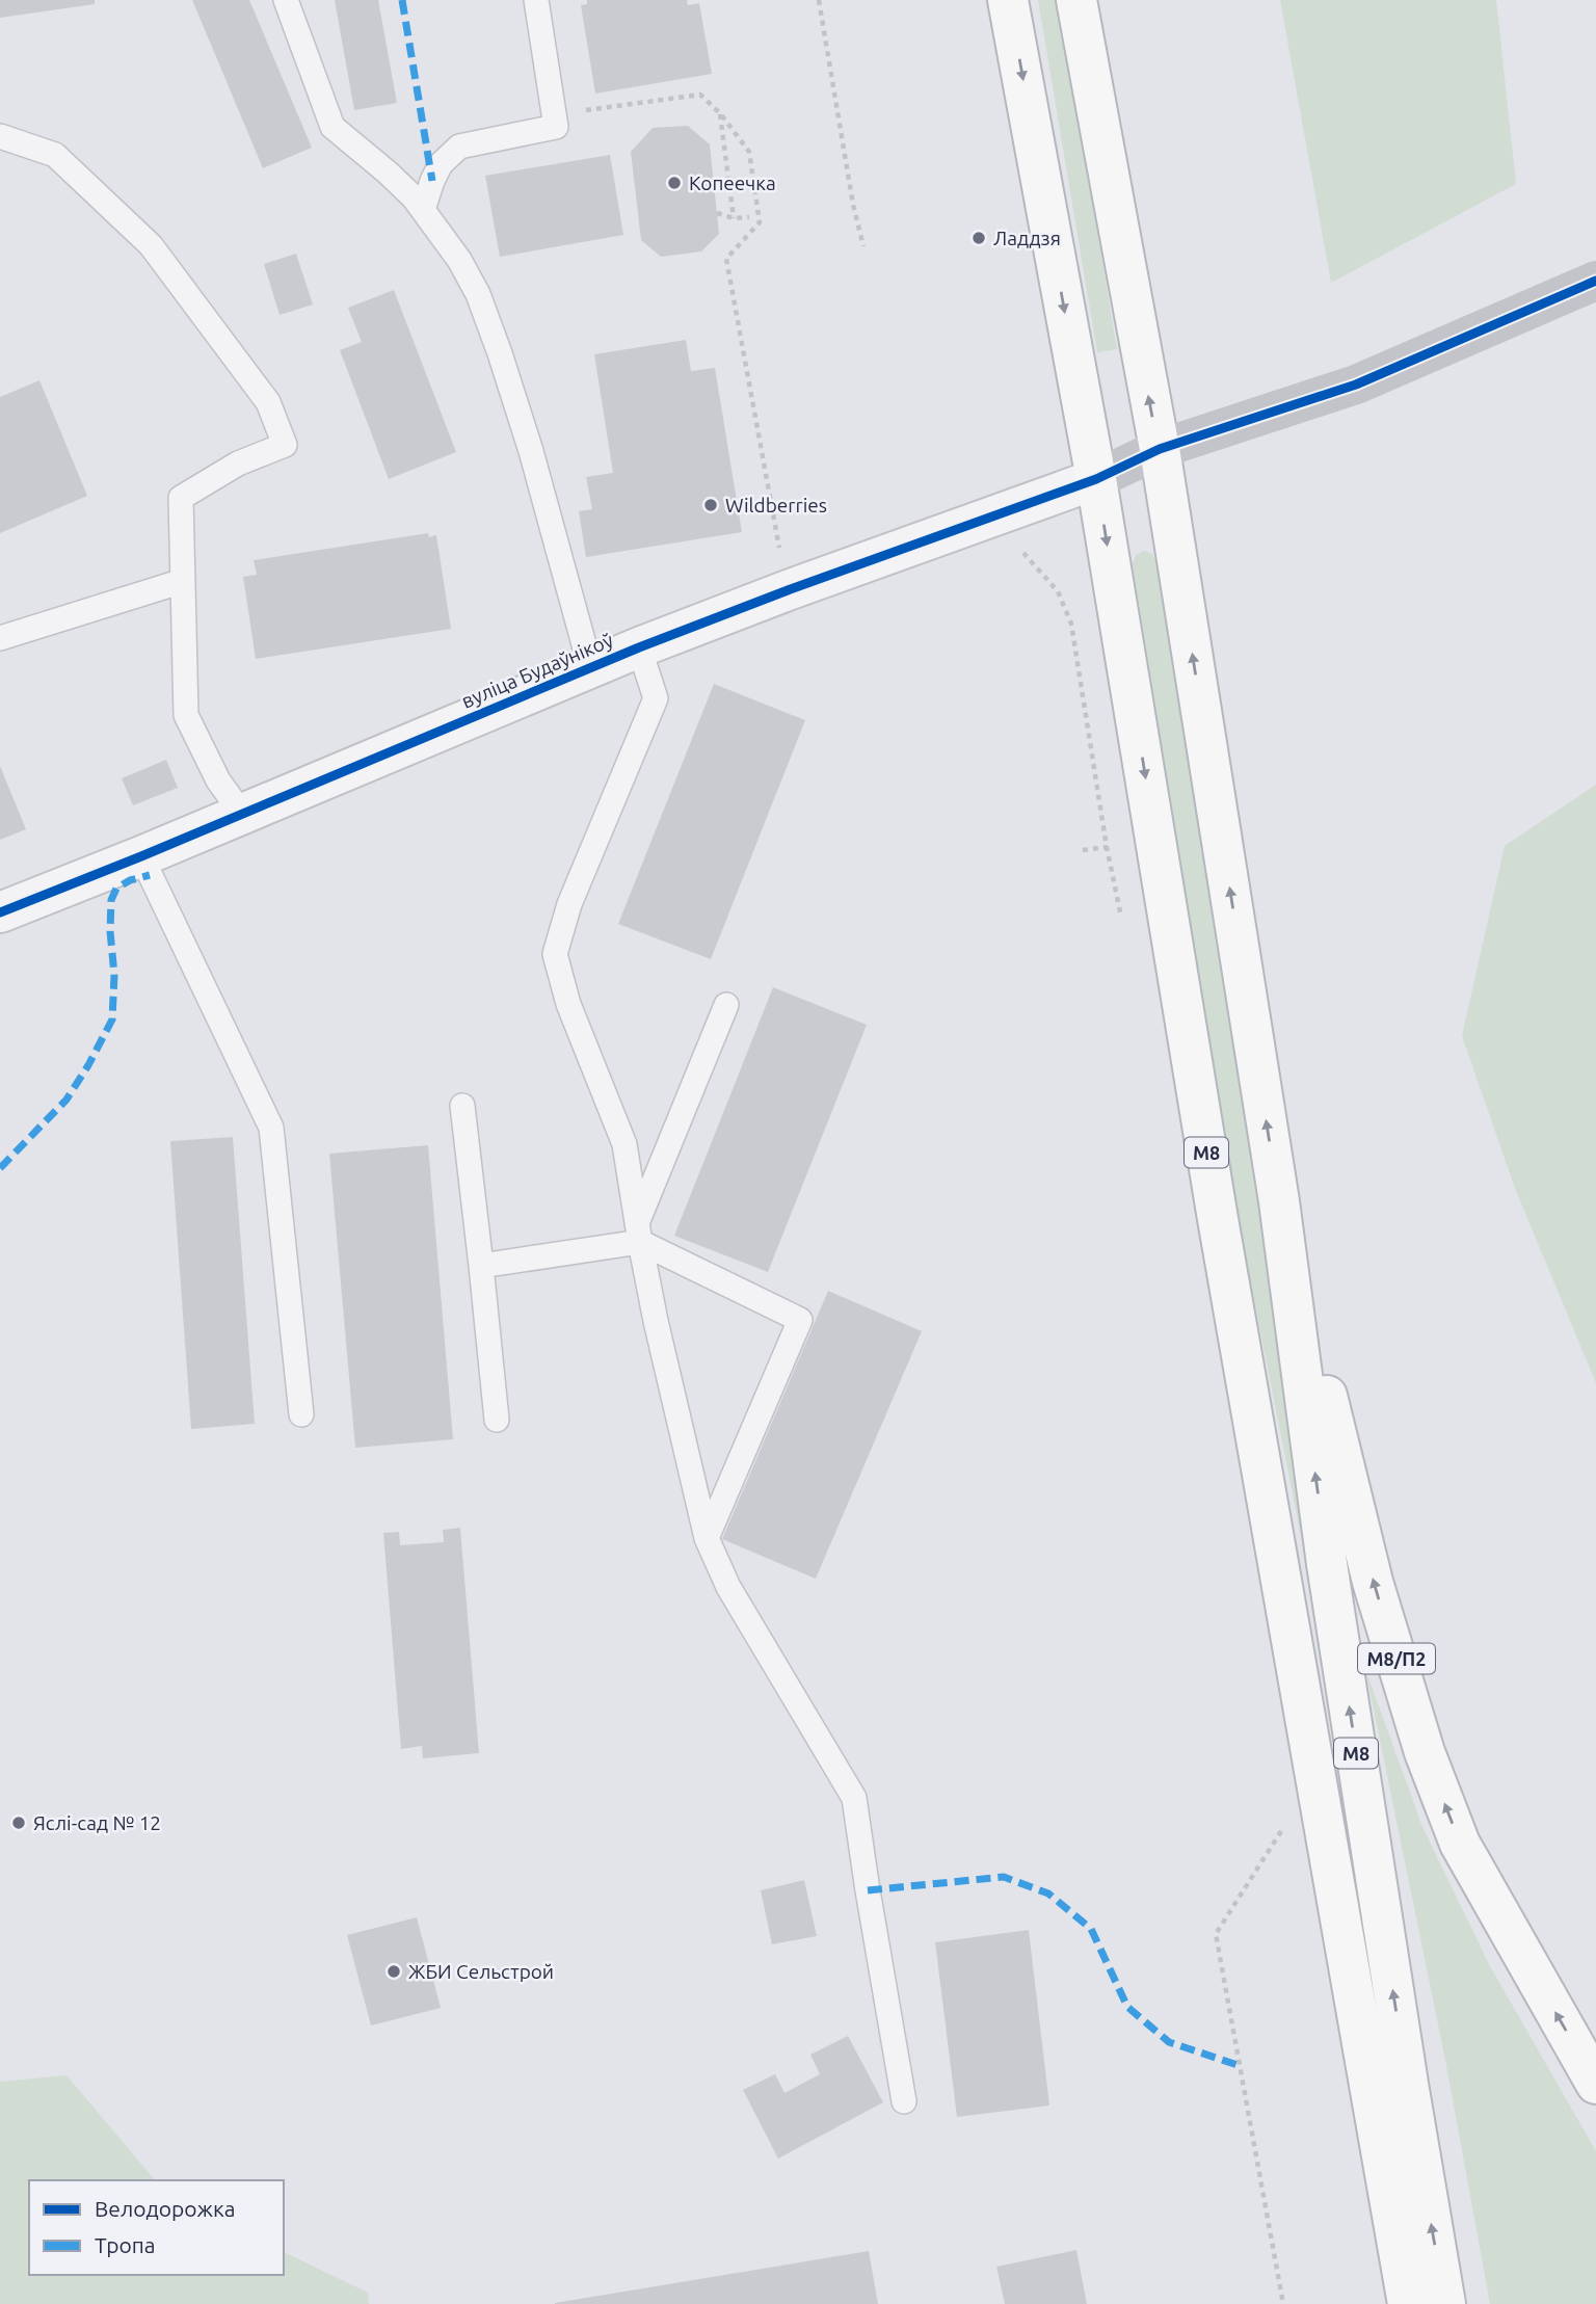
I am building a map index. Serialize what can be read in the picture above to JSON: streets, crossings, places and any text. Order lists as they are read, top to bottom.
{
  "streets": {
    "highway": ["М8", "М8/П2"],
    "street": ["вуліца Будаўнікоў"]
  },
  "crossings": [
    ["вуліца Будаўнікоў", "М8"],
    ["М8", "М8/П2"]
  ],
  "places": [
    "Копеечка",
    "Ладдзя",
    "Wildberries",
    "Яслі-сад № 12",
    "ЖБИ Сельстрой"
  ],
  "legend": ["Велодорожка", "Тропа"]
}
